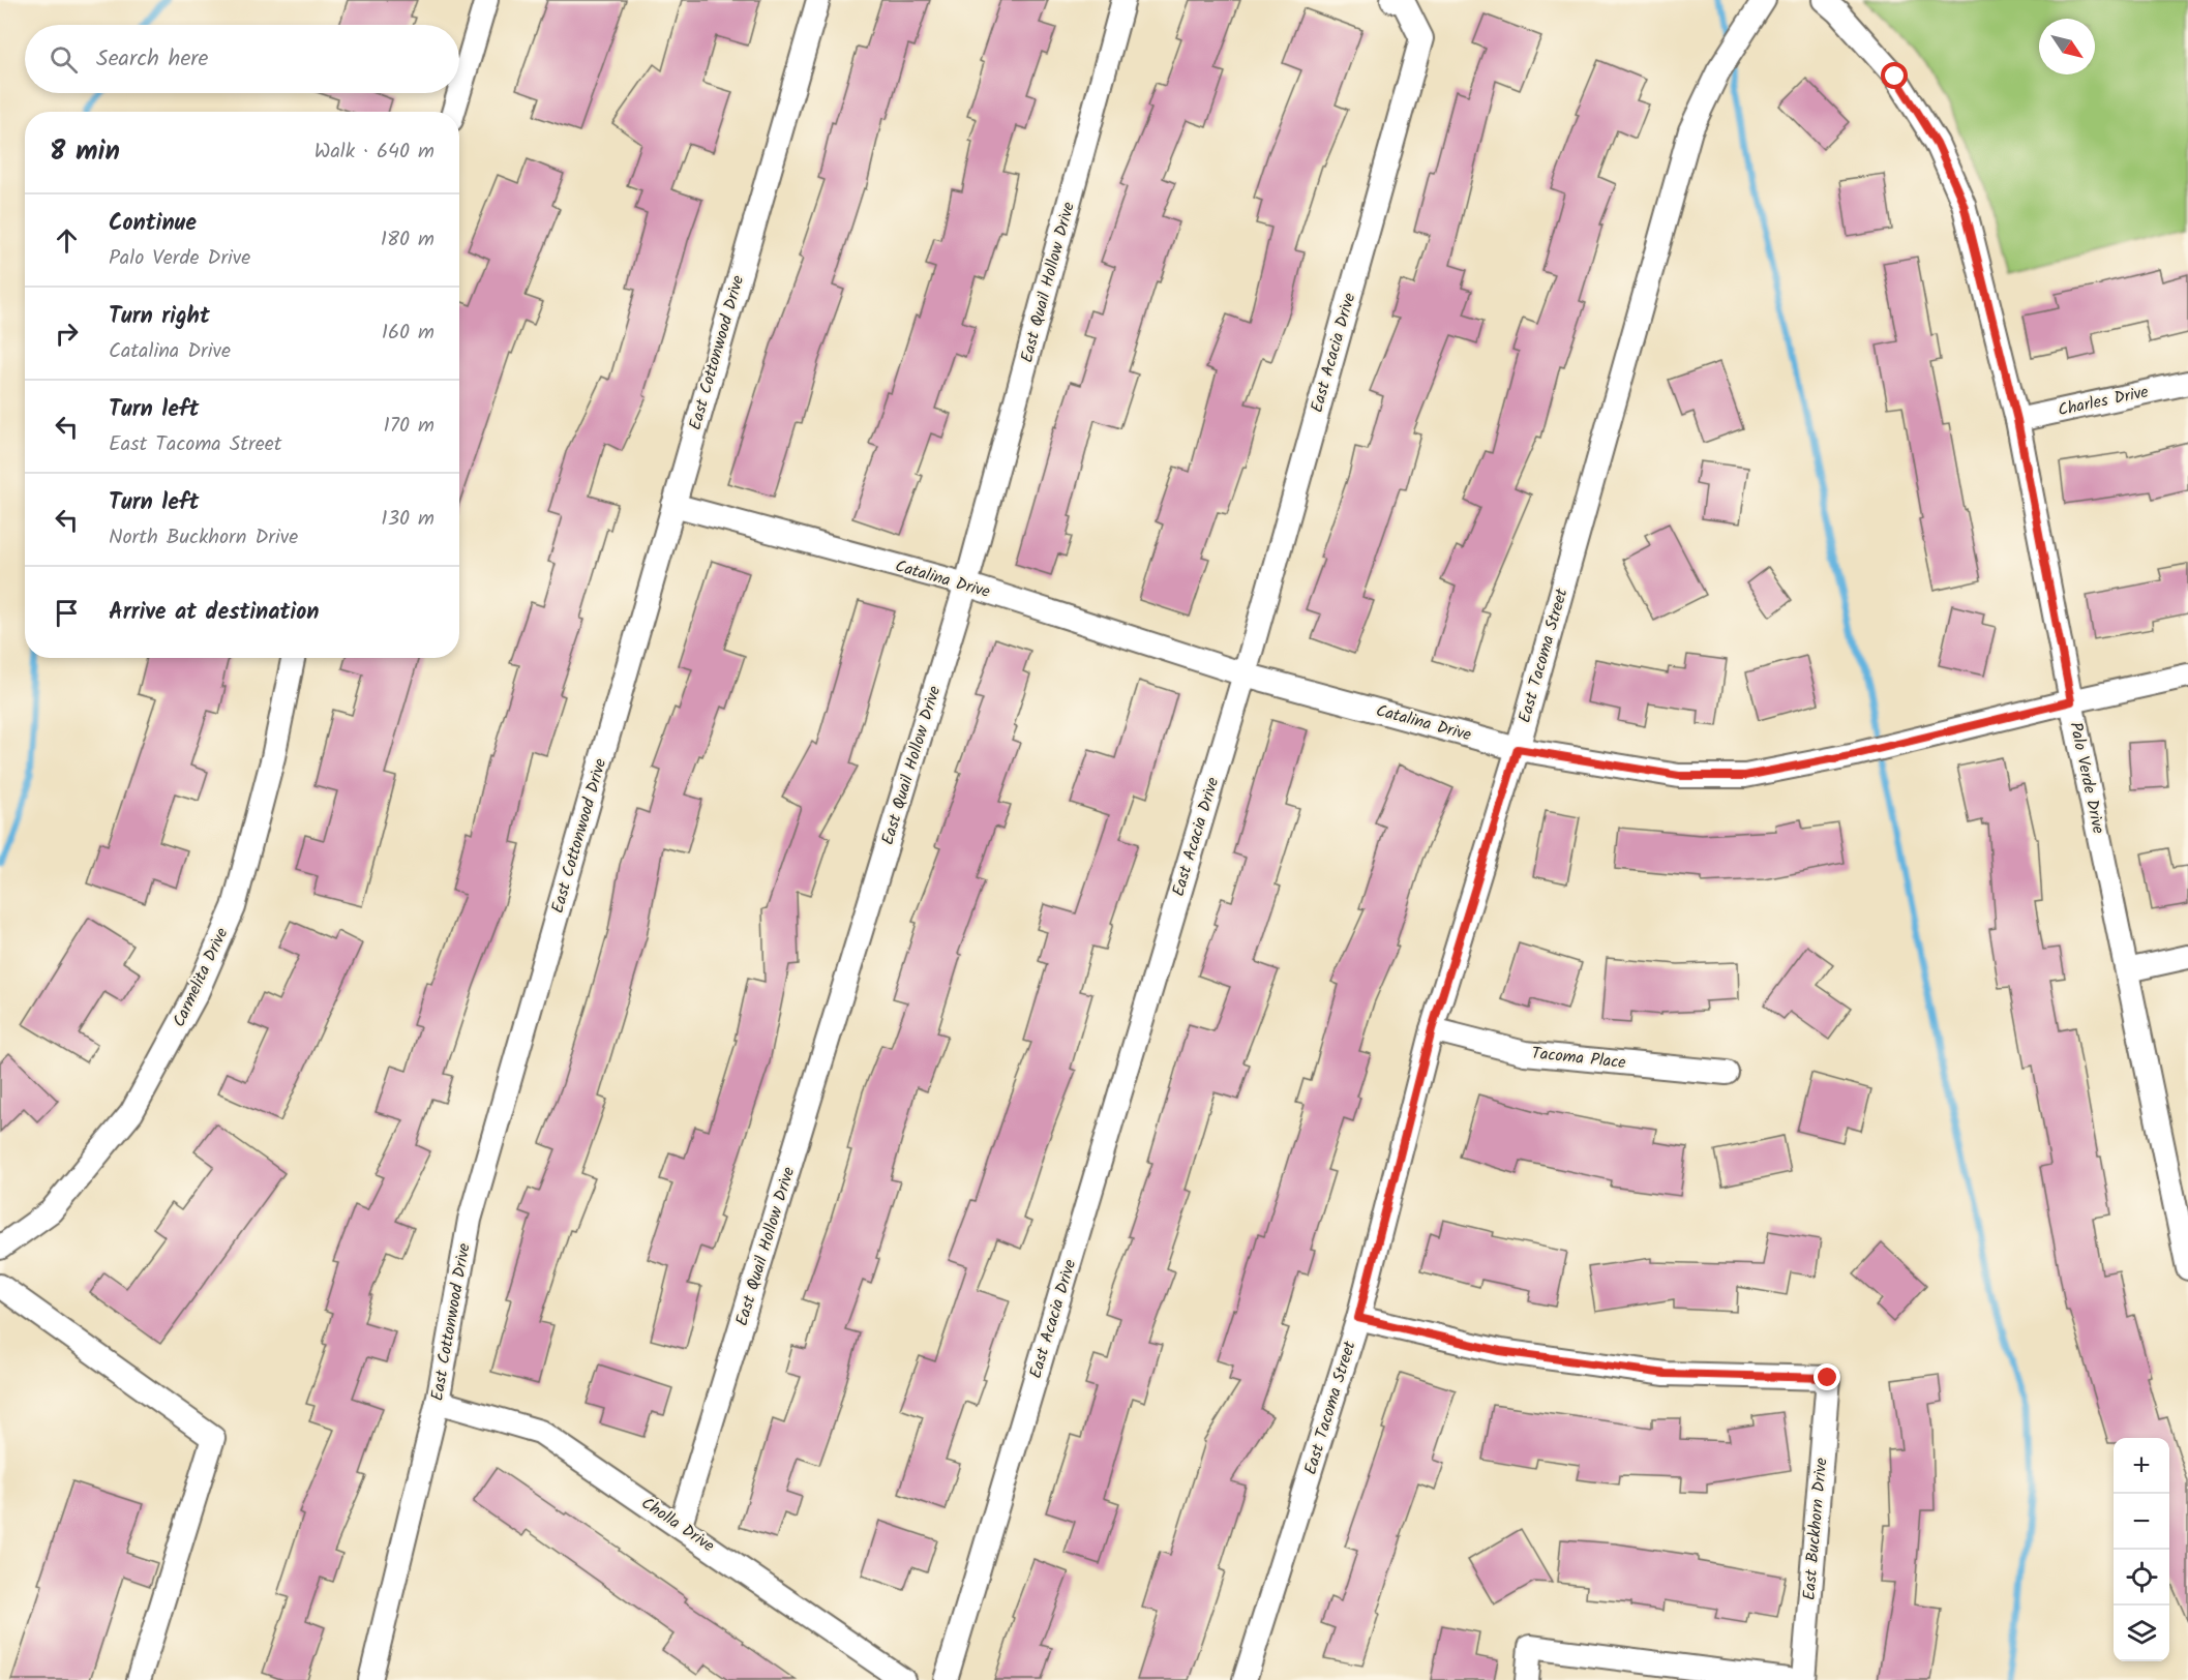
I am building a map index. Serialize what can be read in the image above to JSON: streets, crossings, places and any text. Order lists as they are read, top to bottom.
{
  "streets": {
    "street": [
      "East Quail Hollow Drive",
      "East Cottonwood Drive",
      "East Acacia Drive",
      "Charles Drive",
      "Catalina Drive",
      "East Tacoma Street",
      "Palo Verde Drive",
      "Carmelita Drive",
      "Tacoma Place",
      "Cholla Drive",
      "East Buckhorn Drive"
    ]
  },
  "crossings": [
    ["East Quail Hollow Drive", "Catalina Drive"],
    ["East Quail Hollow Drive", "Cholla Drive"],
    ["East Cottonwood Drive", "Catalina Drive"],
    ["East Cottonwood Drive", "Cholla Drive"],
    ["East Acacia Drive", "Catalina Drive"],
    ["Charles Drive", "Palo Verde Drive"],
    ["Catalina Drive", "East Tacoma Street"],
    ["Catalina Drive", "Palo Verde Drive"],
    ["East Tacoma Street", "Tacoma Place"],
    ["East Tacoma Street", "East Buckhorn Drive"]
  ],
  "north": "bottom right",
  "page": {
    "search": "Search here",
    "heading": ["8 min", "Walk · 640 m"],
    "list": [
      ["Continue", "Palo Verde Drive", "180 m"],
      ["Turn right", "Catalina Drive", "160 m"],
      ["Turn left", "East Tacoma Street", "170 m"],
      ["Turn left", "North Buckhorn Drive", "130 m"],
      "Arrive at destination"
    ],
    "map_buttons": ["+", "−"]
  }
}
